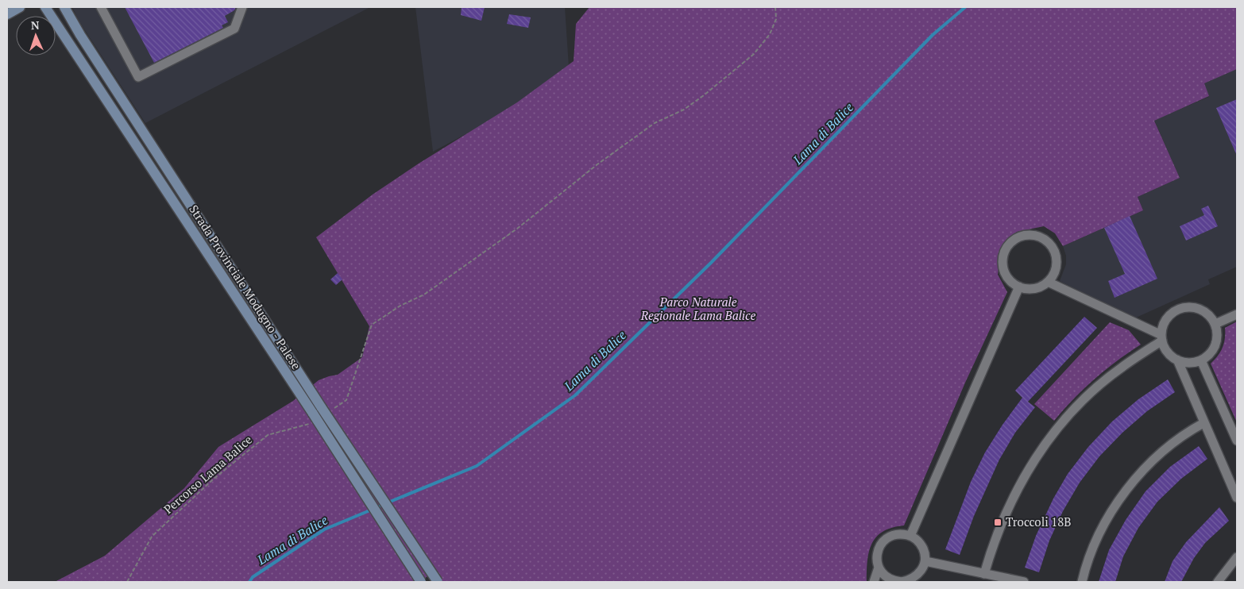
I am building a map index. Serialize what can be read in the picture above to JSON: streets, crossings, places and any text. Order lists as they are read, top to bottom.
{
  "streets": {
    "main road": ["Strada Provinciale Modugno - Palese"],
    "path": ["Percorso Lama Balice"]
  },
  "crossings": [
    ["Strada Provinciale Modugno - Palese", "Percorso Lama Balice"]
  ],
  "water": ["Lama di Balice"],
  "parks": ["Parco Naturale Regionale Lama Balice"],
  "places": {
    "transit": ["Troccoli 18B"]
  },
  "north": "top"
}
